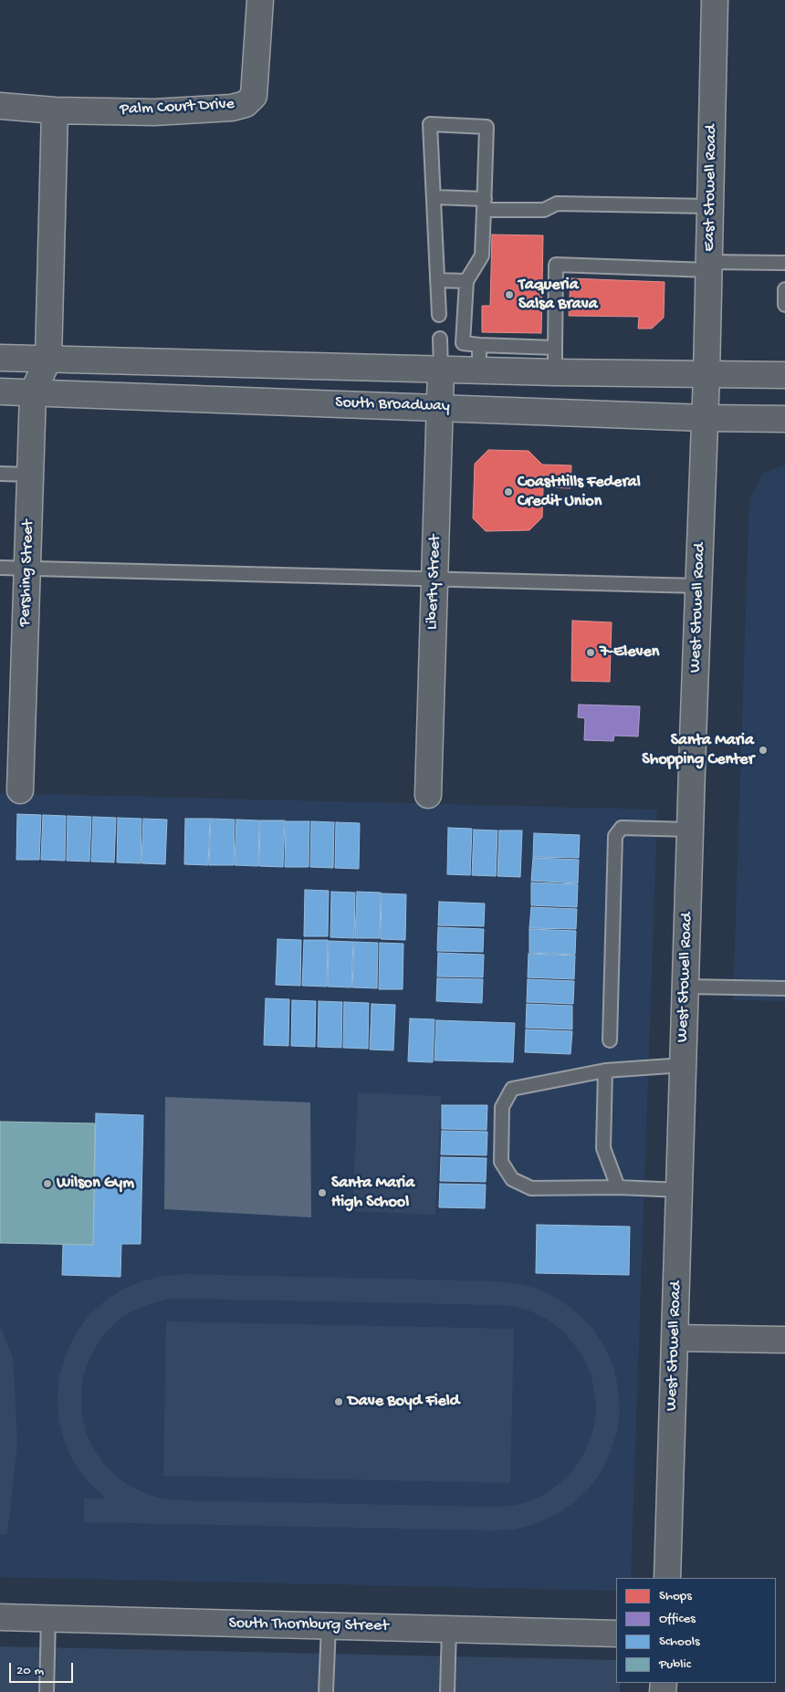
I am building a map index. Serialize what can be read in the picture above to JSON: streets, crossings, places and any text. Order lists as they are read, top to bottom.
{
  "streets": {
    "main road": [
      "Palm Court Drive",
      "East Stowell Road",
      "South Broadway",
      "Pershing Street",
      "Liberty Street",
      "West Stowell Road",
      "South Thornburg Street"
    ]
  },
  "crossings": [
    ["East Stowell Road", "West Stowell Road"],
    ["South Broadway", "Pershing Street"],
    ["South Broadway", "Liberty Street"],
    ["South Broadway", "West Stowell Road"]
  ],
  "places": [
    "Taqueria Salsa Brava",
    "CoastHills Federal Credit Union",
    "7-Eleven",
    "Santa Maria Shopping Center",
    "Wilson Gym",
    "Santa Maria High School",
    "Dave Boyd Field"
  ],
  "legend": [
    "Shops",
    "Offices",
    "Schools",
    "Public"
  ],
  "scale_bar": "20 m"
}
